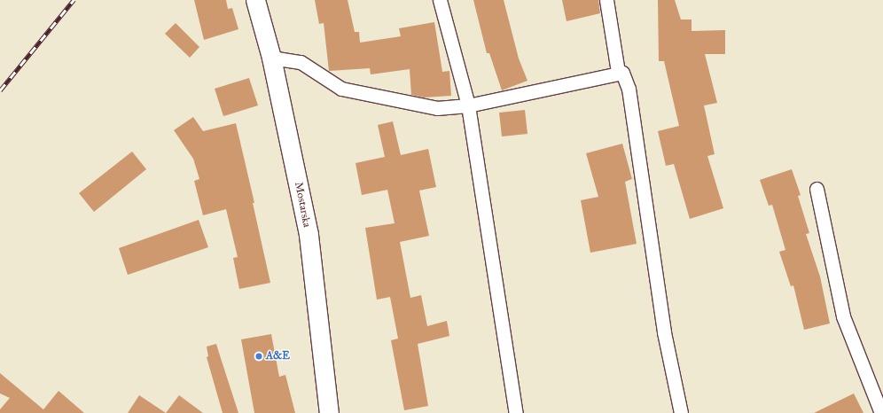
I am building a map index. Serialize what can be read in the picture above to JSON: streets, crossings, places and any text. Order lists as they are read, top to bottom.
{
  "streets": {
    "main road": ["Mostarska"]
  },
  "places": ["A&E"]
}
